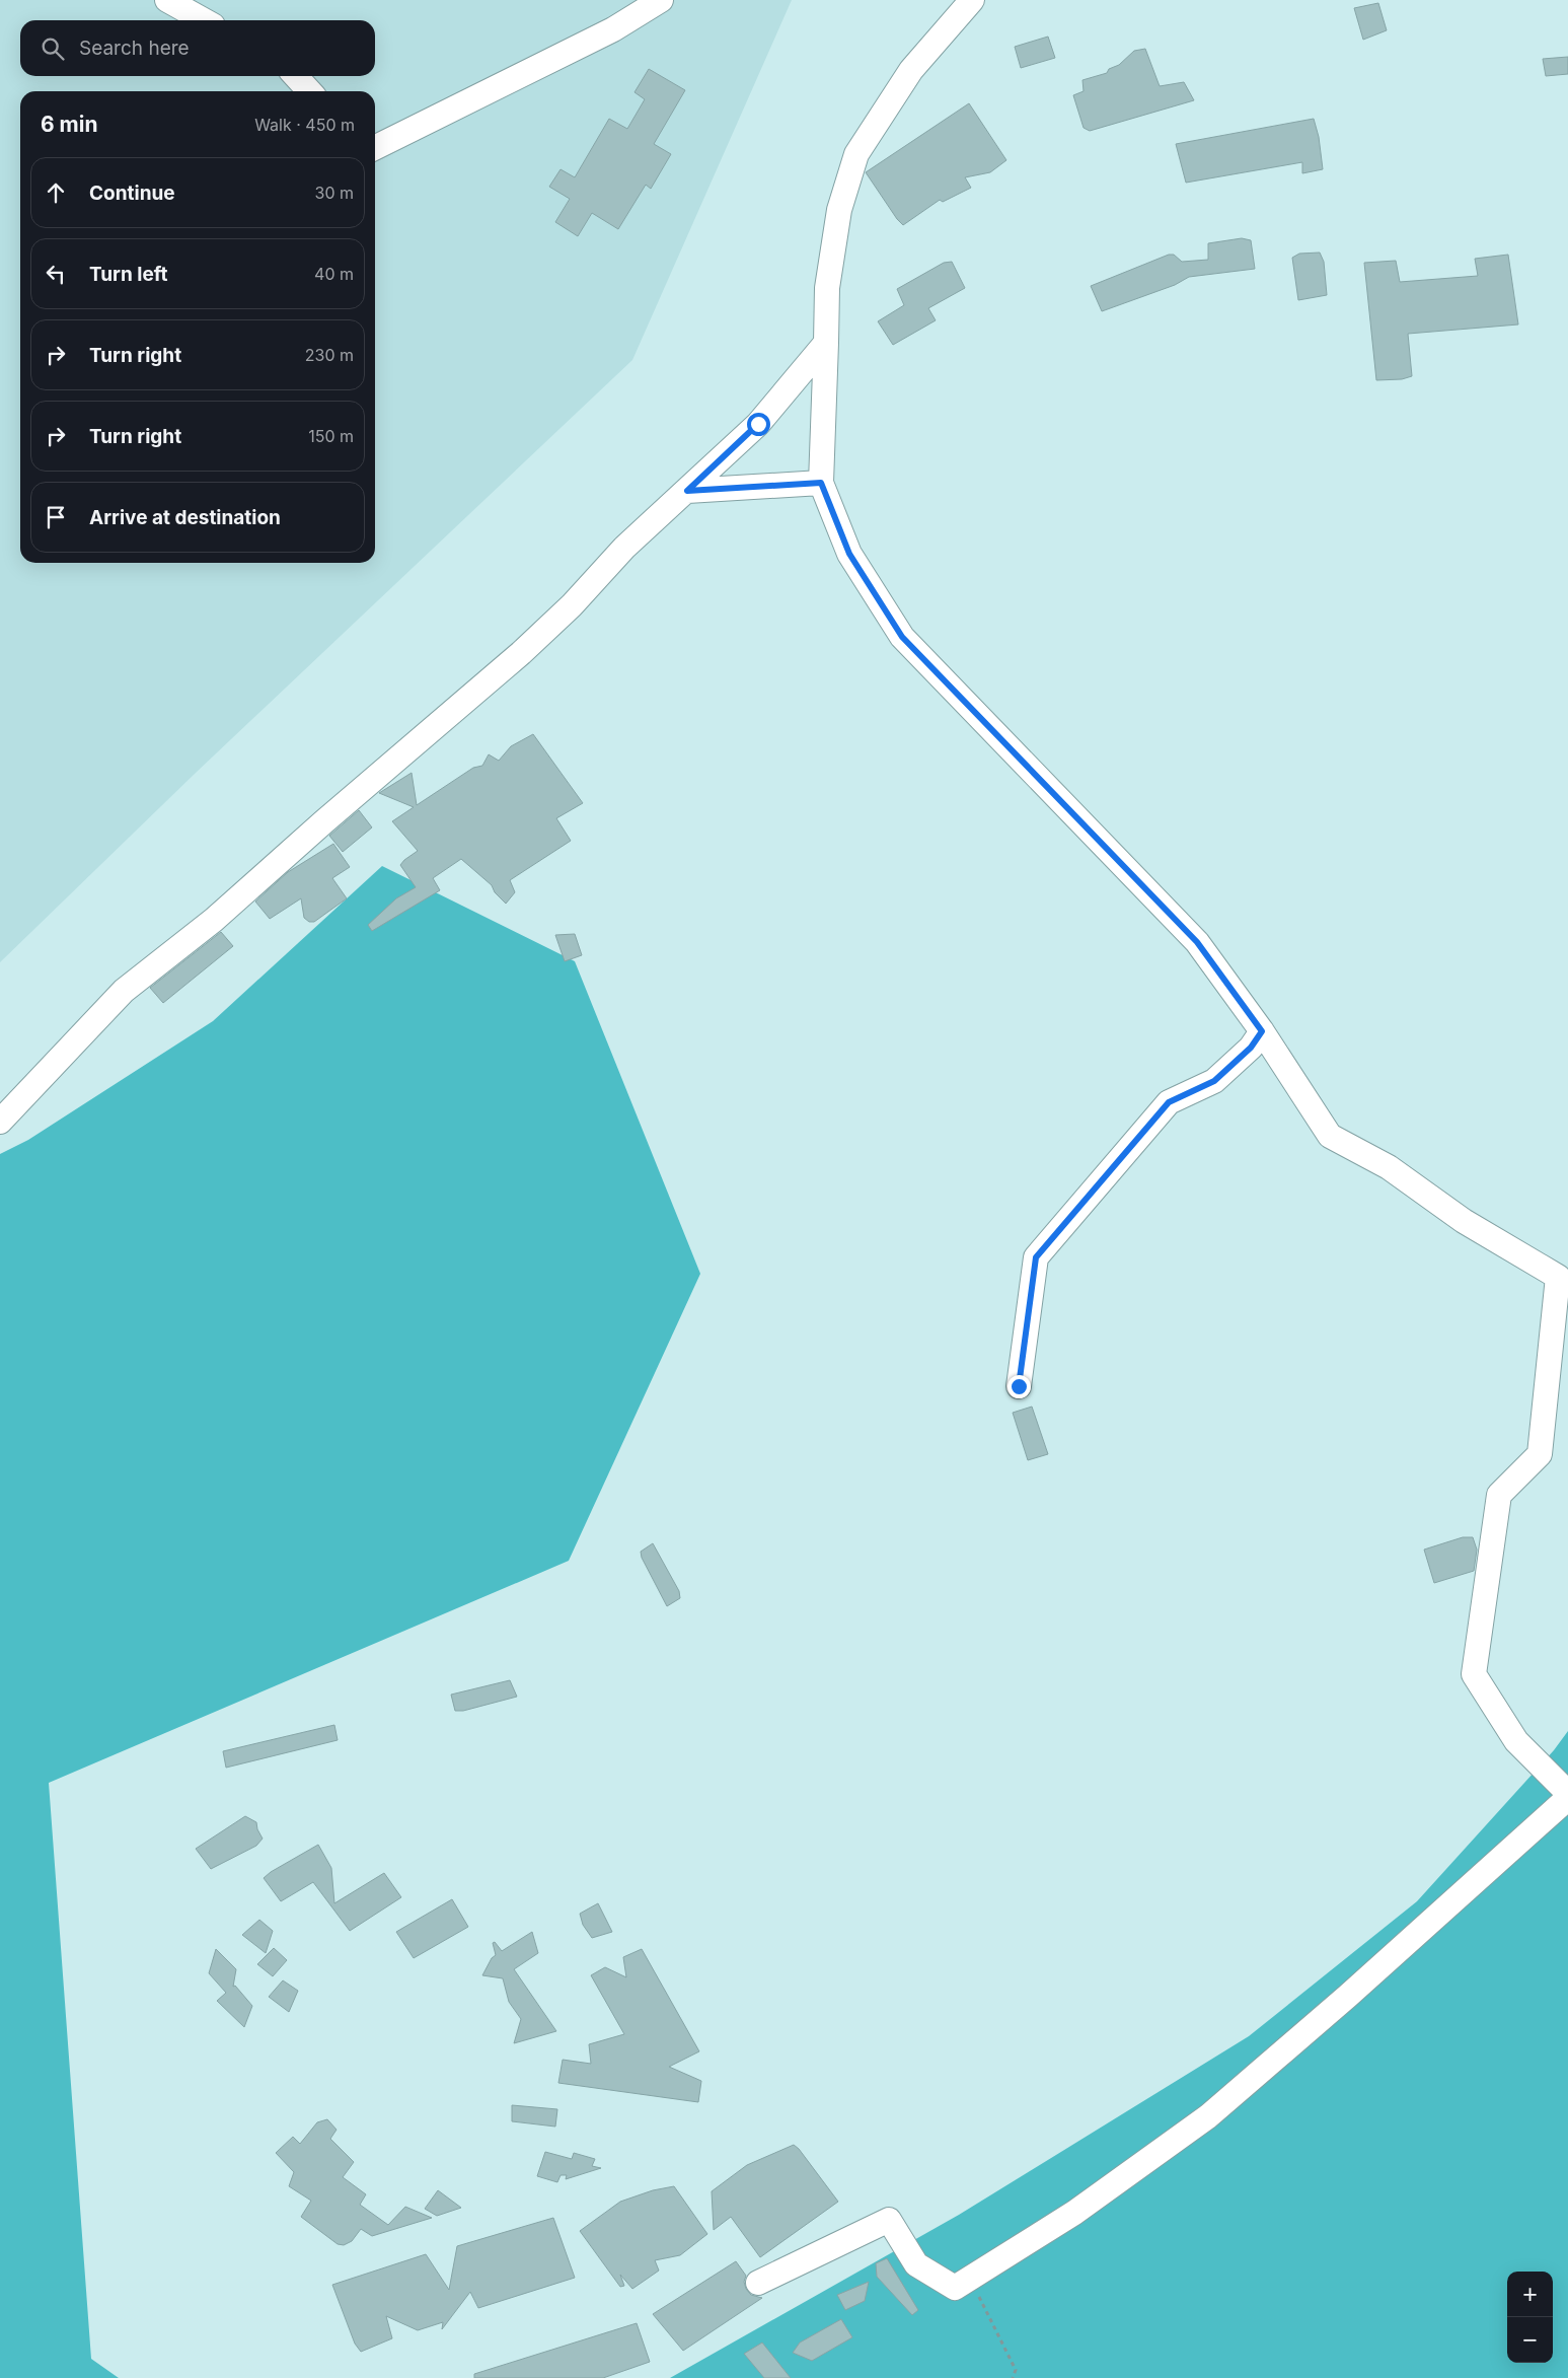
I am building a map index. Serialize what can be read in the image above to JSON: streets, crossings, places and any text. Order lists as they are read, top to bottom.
{
  "page": {
    "search": "Search here",
    "heading": ["6 min", "Walk · 450 m"],
    "list": [
      ["Continue", "30 m"],
      ["Turn left", "40 m"],
      ["Turn right", "230 m"],
      ["Turn right", "150 m"],
      "Arrive at destination"
    ],
    "map_buttons": ["+", "−"]
  }
}
